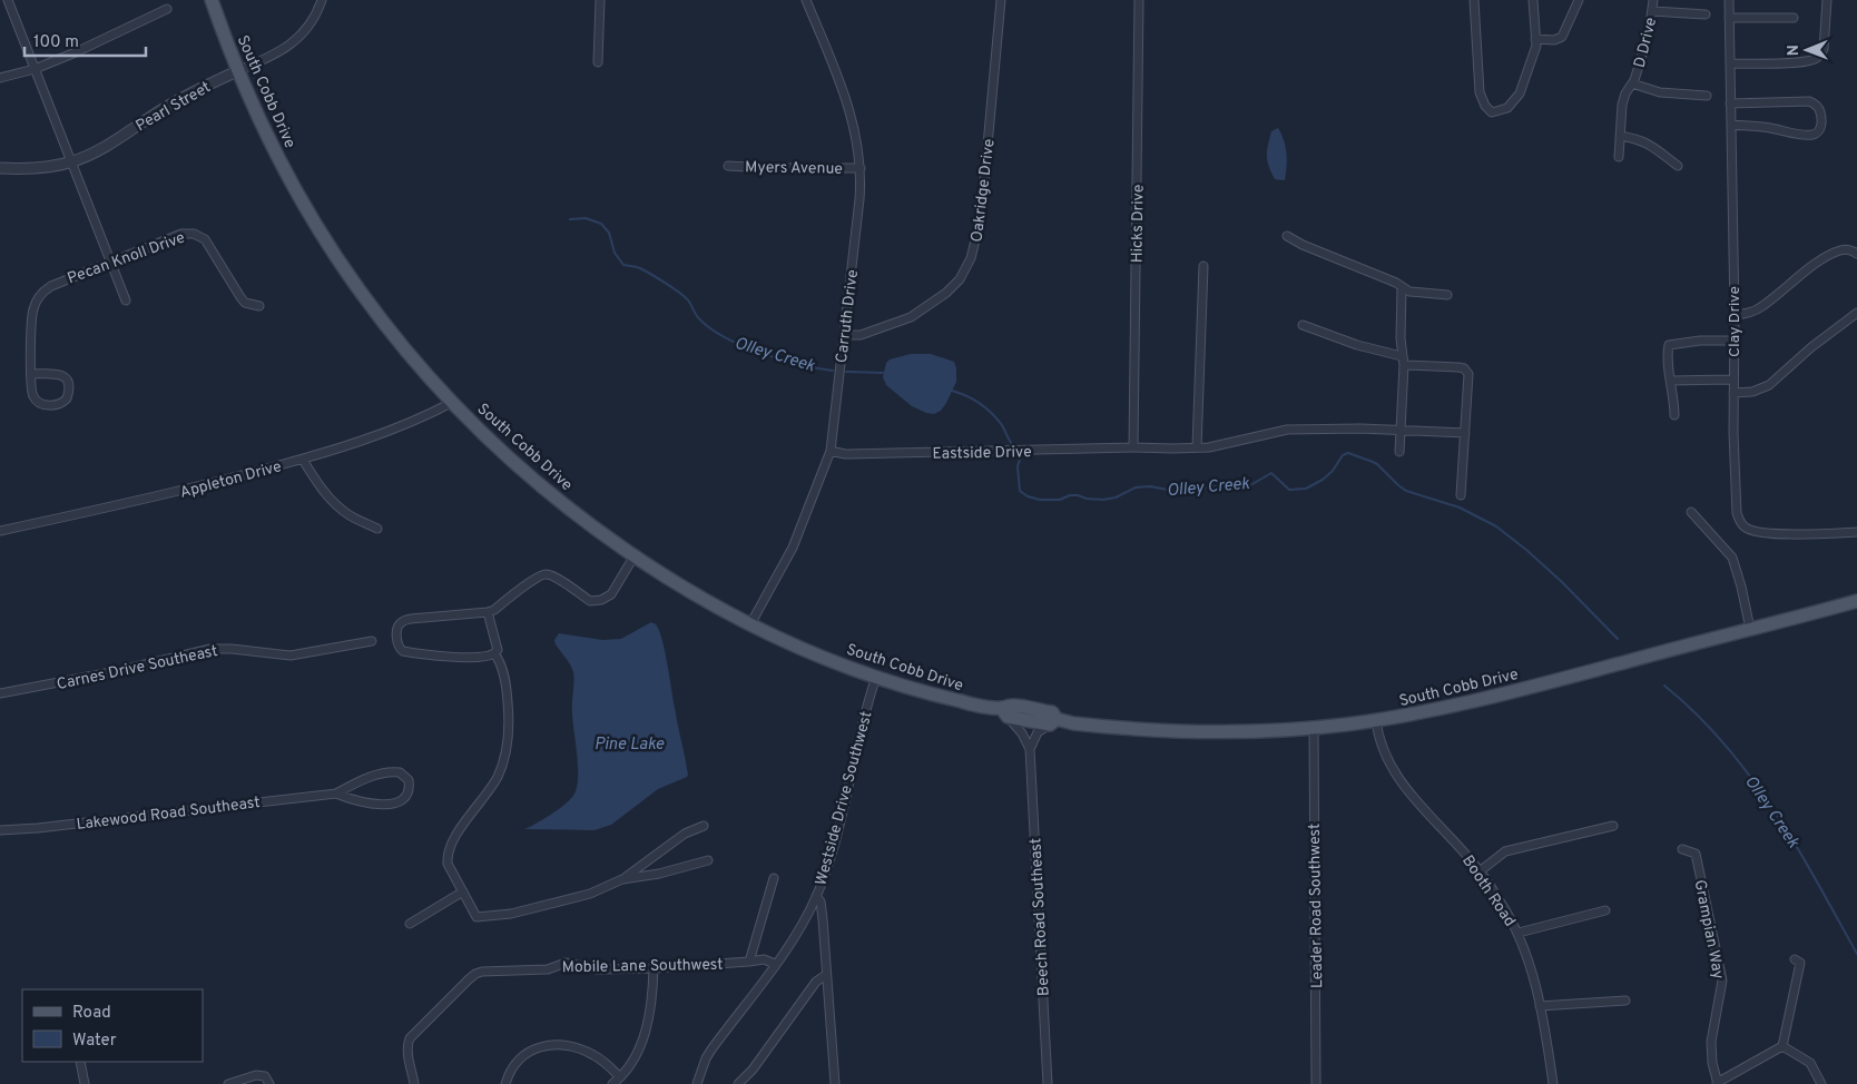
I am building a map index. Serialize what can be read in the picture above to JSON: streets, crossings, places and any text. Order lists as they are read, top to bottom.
{
  "streets": {
    "main road": ["South Cobb Drive"],
    "street": [
      "D Drive",
      "Pearl Street",
      "Myers Avenue",
      "Oakridge Drive",
      "Hicks Drive",
      "Pecan Knoll Drive",
      "Carruth Drive",
      "Clay Drive",
      "Eastside Drive",
      "Appleton Drive",
      "Carnes Drive Southeast",
      "Westside Drive Southwest",
      "Lakewood Road Southeast",
      "Booth Road",
      "Leader Road Southwest",
      "Beech Road Southeast",
      "Grampian Way",
      "Mobile Lane Southwest"
    ]
  },
  "crossings": [
    ["South Cobb Drive", "Pearl Street"],
    ["South Cobb Drive", "Carruth Drive"],
    ["South Cobb Drive", "Appleton Drive"],
    ["South Cobb Drive", "Westside Drive Southwest"],
    ["South Cobb Drive", "Booth Road"],
    ["South Cobb Drive", "Leader Road Southwest"],
    ["South Cobb Drive", "Beech Road Southeast"],
    ["Myers Avenue", "Carruth Drive"],
    ["Oakridge Drive", "Carruth Drive"],
    ["Hicks Drive", "Eastside Drive"],
    ["Carruth Drive", "Eastside Drive"],
    ["Westside Drive Southwest", "Mobile Lane Southwest"]
  ],
  "water": ["Olley Creek", "Pine Lake"],
  "legend": ["Road", "Water"],
  "scale_bar": "100 m",
  "north": "left"
}
